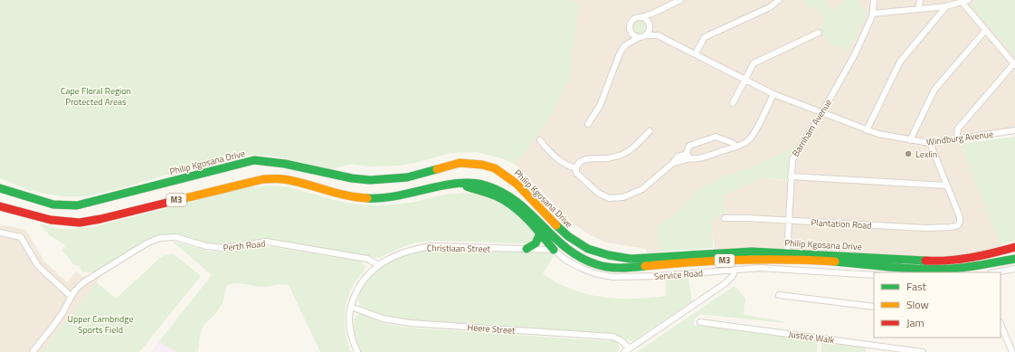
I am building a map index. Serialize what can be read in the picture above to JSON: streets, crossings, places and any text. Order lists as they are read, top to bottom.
{
  "streets": {
    "main road": ["Philip Kgosana Drive", "M3"],
    "street": [
      "Barnham Avenue",
      "Windburg Avenue",
      "Plantation Road",
      "Perth Road",
      "Christiaan Street",
      "Service Road",
      "Heere Street",
      "Justice Walk"
    ]
  },
  "crossings": [
    ["Barnham Avenue", "Windburg Avenue"],
    ["Barnham Avenue", "Philip Kgosana Drive"],
    ["Barnham Avenue", "Plantation Road"],
    ["Perth Road", "Christiaan Street"],
    ["Christiaan Street", "Service Road"],
    ["Christiaan Street", "Heere Street"]
  ],
  "parks": ["Cape Floral Region Protected Areas", "Upper Cambridge Sports Field"],
  "places": ["Lexlin"],
  "legend": ["Fast", "Slow", "Jam"]
}
